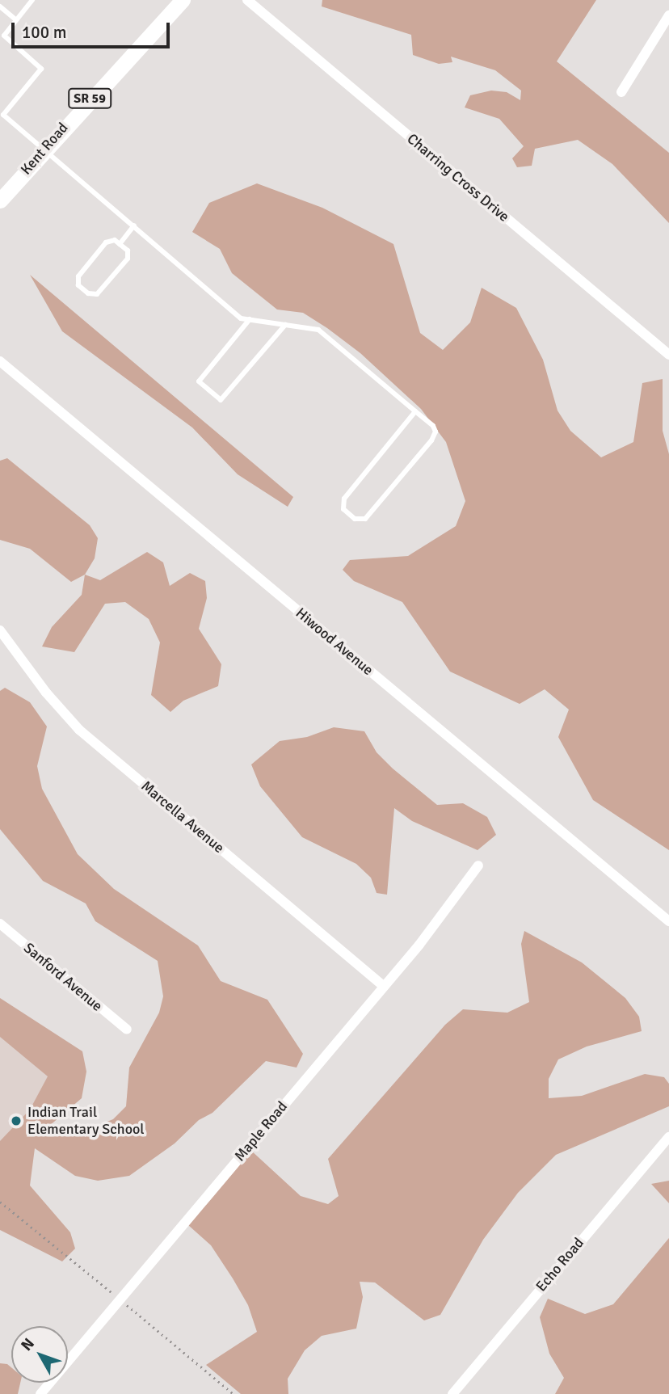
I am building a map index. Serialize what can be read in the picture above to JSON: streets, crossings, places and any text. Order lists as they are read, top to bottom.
{
  "streets": {
    "main road": ["SR 59", "Kent Road"],
    "street": [
      "Charring Cross Drive",
      "Hiwood Avenue",
      "Marcella Avenue",
      "Sanford Avenue",
      "Maple Road",
      "Echo Road"
    ]
  },
  "crossings": [
    ["Marcella Avenue", "Maple Road"]
  ],
  "places": ["Indian Trail Elementary School"],
  "scale_bar": "100 m",
  "north": "top left"
}
